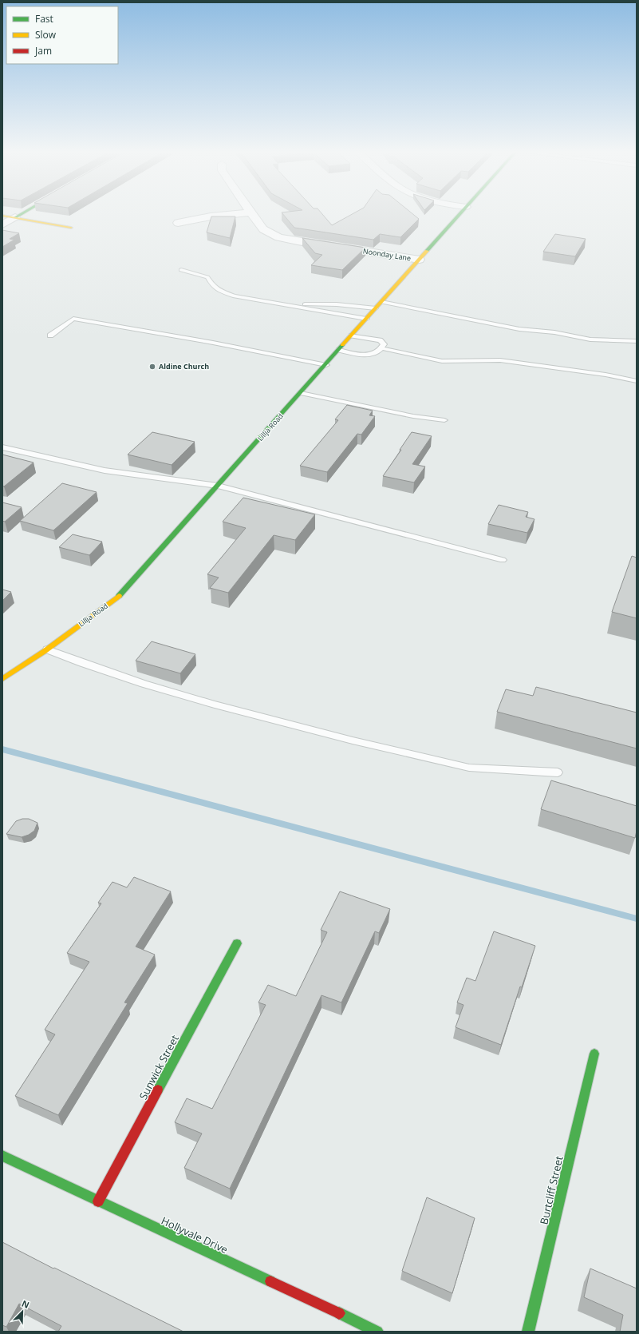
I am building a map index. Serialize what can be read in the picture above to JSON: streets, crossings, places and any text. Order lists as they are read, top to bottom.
{
  "streets": {
    "street": [
      "Noonday Lane",
      "Lillja Road",
      "Sunwick Street",
      "Burtcliff Street",
      "Hollyvale Drive"
    ]
  },
  "crossings": [
    ["Noonday Lane", "Lillja Road"],
    ["Sunwick Street", "Hollyvale Drive"]
  ],
  "places": ["Aldine Church"],
  "legend": ["Fast", "Slow", "Jam"],
  "north": "top right"
}
